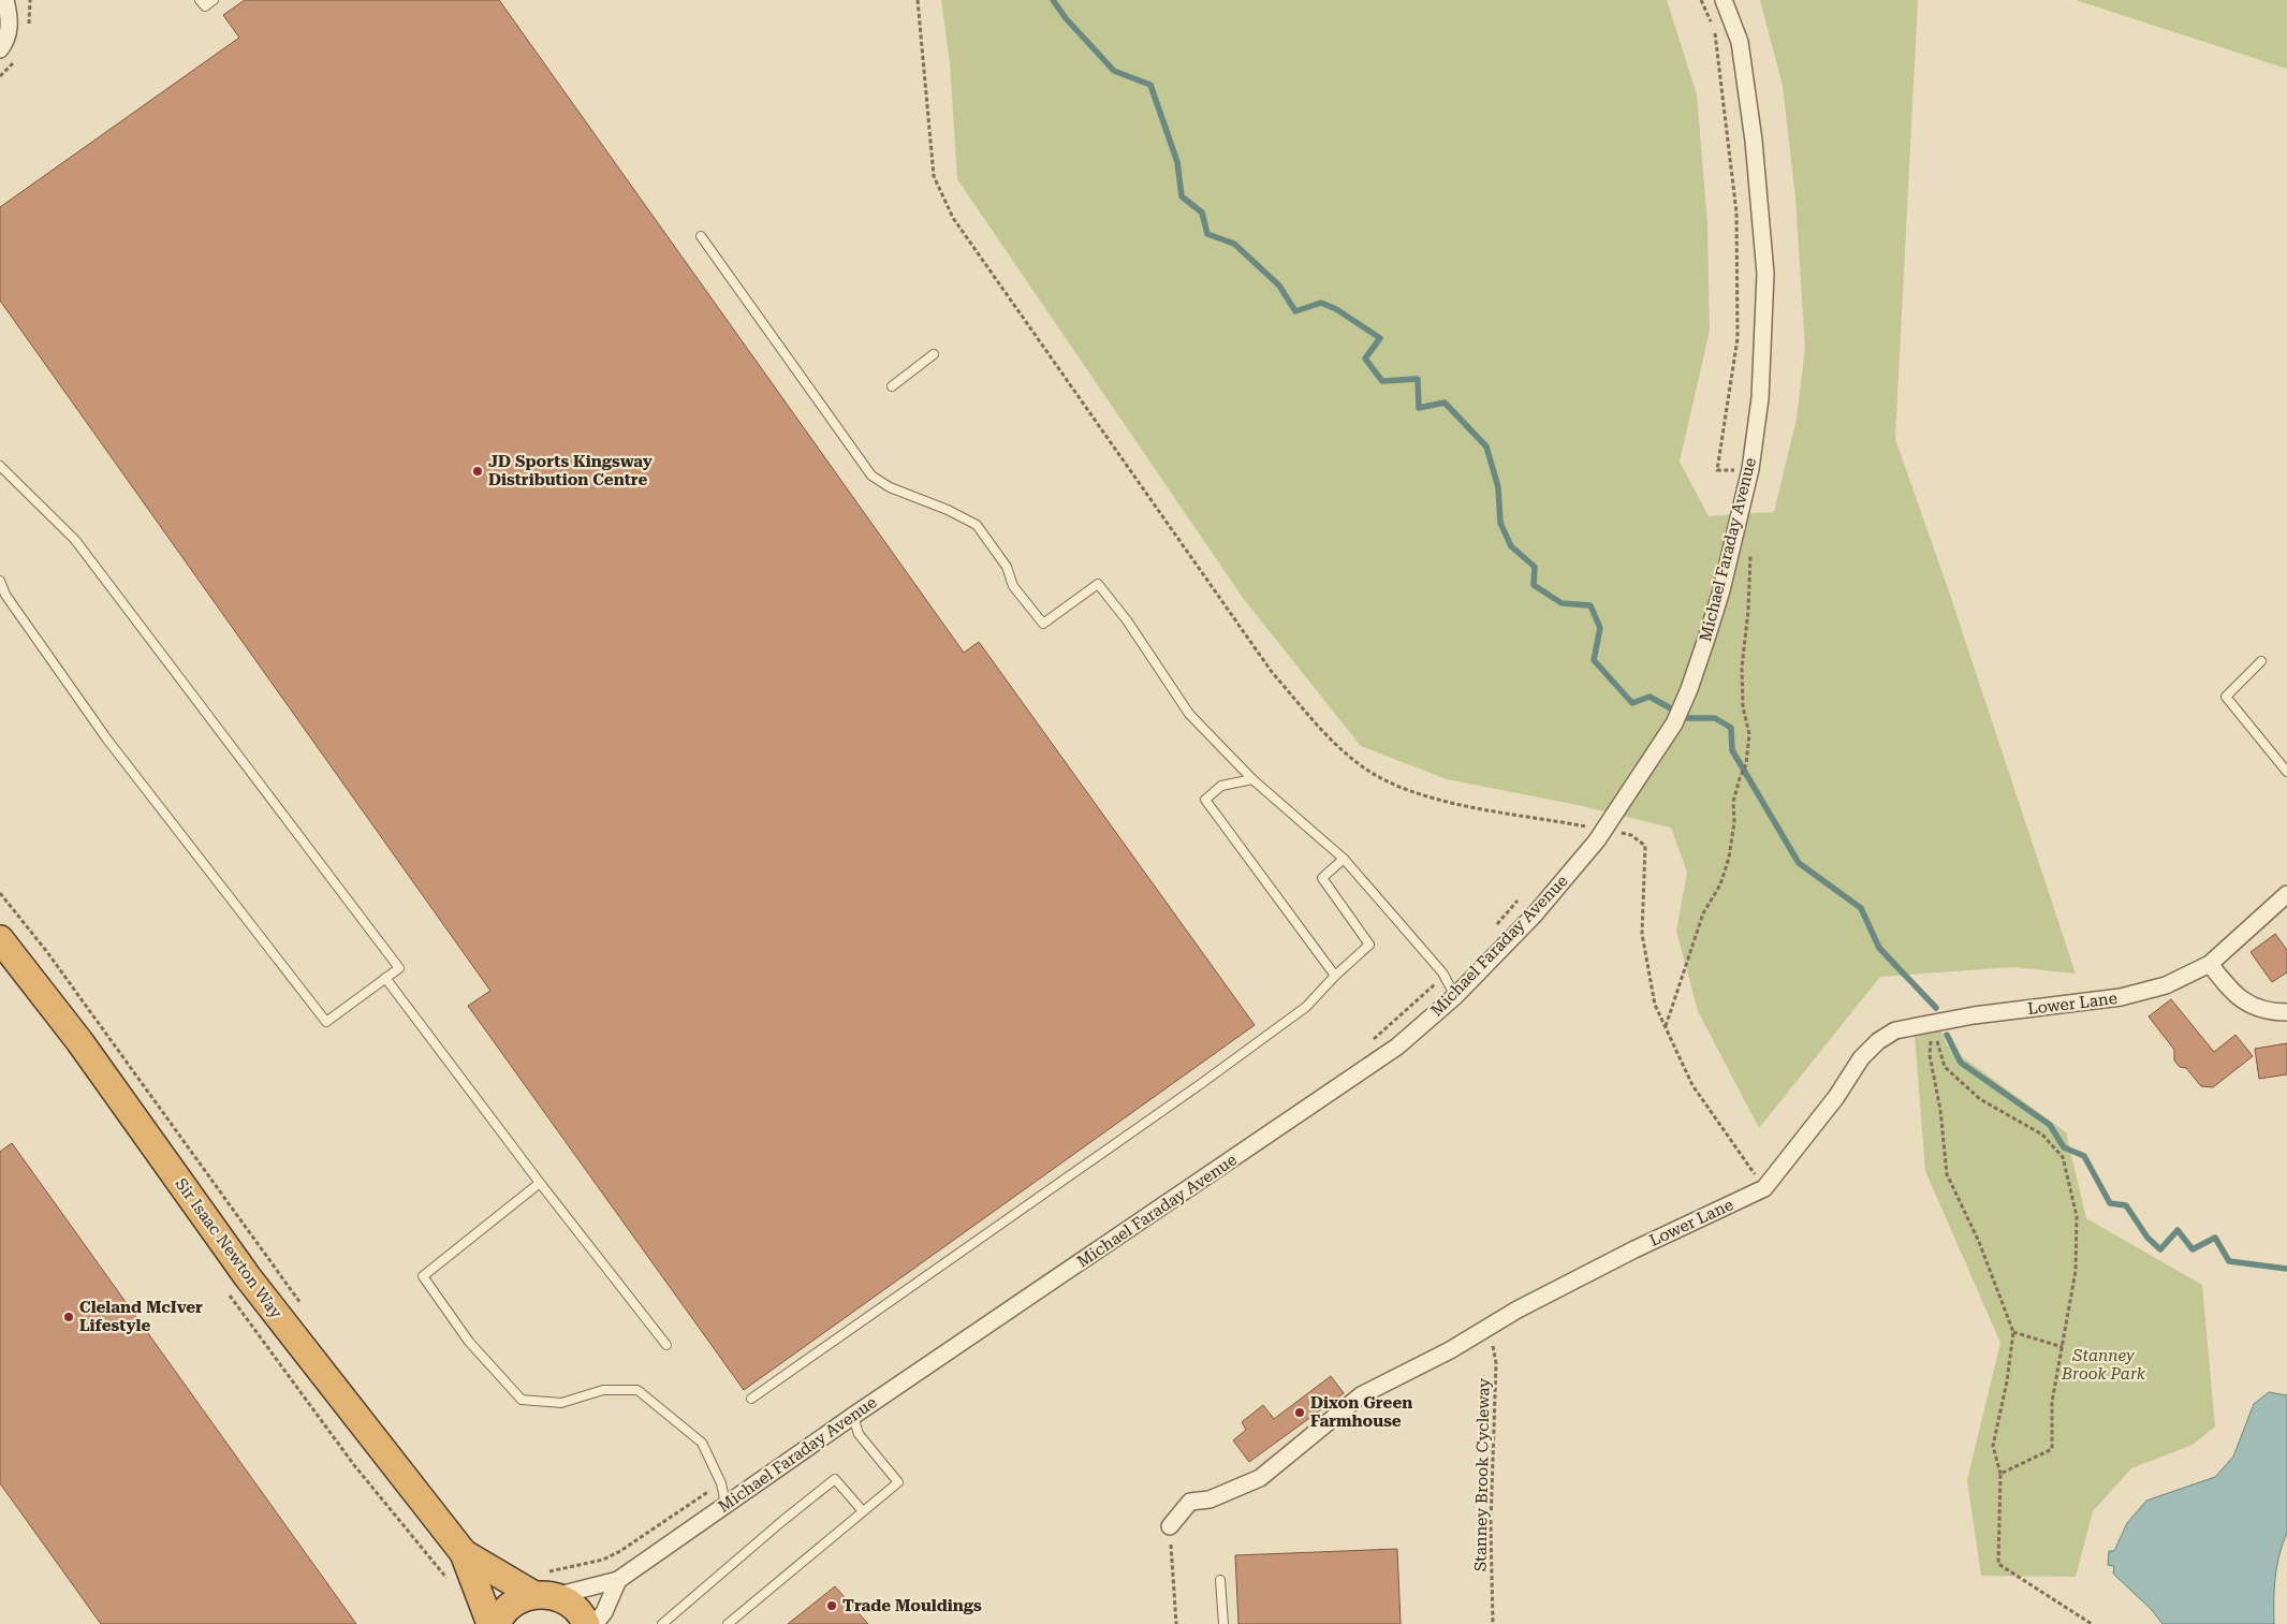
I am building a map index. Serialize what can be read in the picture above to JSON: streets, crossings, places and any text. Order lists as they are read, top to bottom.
{
  "streets": {
    "highway": ["Sir Isaac Newton Way"],
    "street": ["Michael Faraday Avenue", "Lower Lane"],
    "path": ["Stanney Brook Cycleway"]
  },
  "crossings": [
    ["Lower Lane", "Stanney Brook Cycleway"]
  ],
  "parks": ["Stanney Brook Park"],
  "places": [
    "JD Sports Kingsway Distribution Centre",
    "Cleland McIver Lifestyle",
    "Dixon Green Farmhouse",
    "Trade Mouldings"
  ]
}
